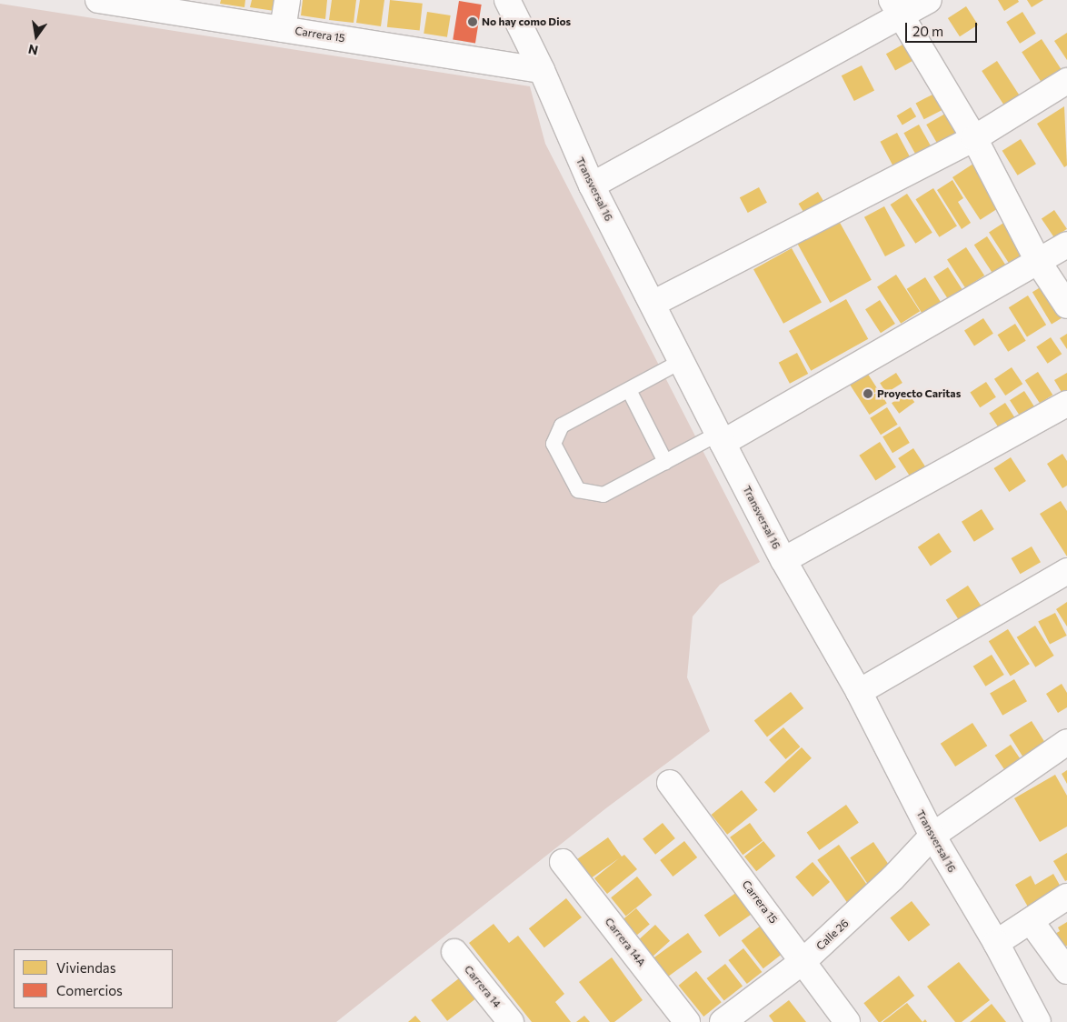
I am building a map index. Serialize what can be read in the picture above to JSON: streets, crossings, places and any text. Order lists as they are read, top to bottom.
{
  "streets": {
    "street": [
      "Carrera 15",
      "Transversal 16",
      "Calle 26",
      "Carrera 14A",
      "Carrera 14"
    ]
  },
  "crossings": [
    ["Carrera 15", "Transversal 16"],
    ["Carrera 15", "Calle 26"],
    ["Transversal 16", "Calle 26"]
  ],
  "places": ["No hay como Dios", "Proyecto Caritas"],
  "legend": ["Viviendas", "Comercios"],
  "scale_bar": "20 m",
  "north": "bottom"
}
